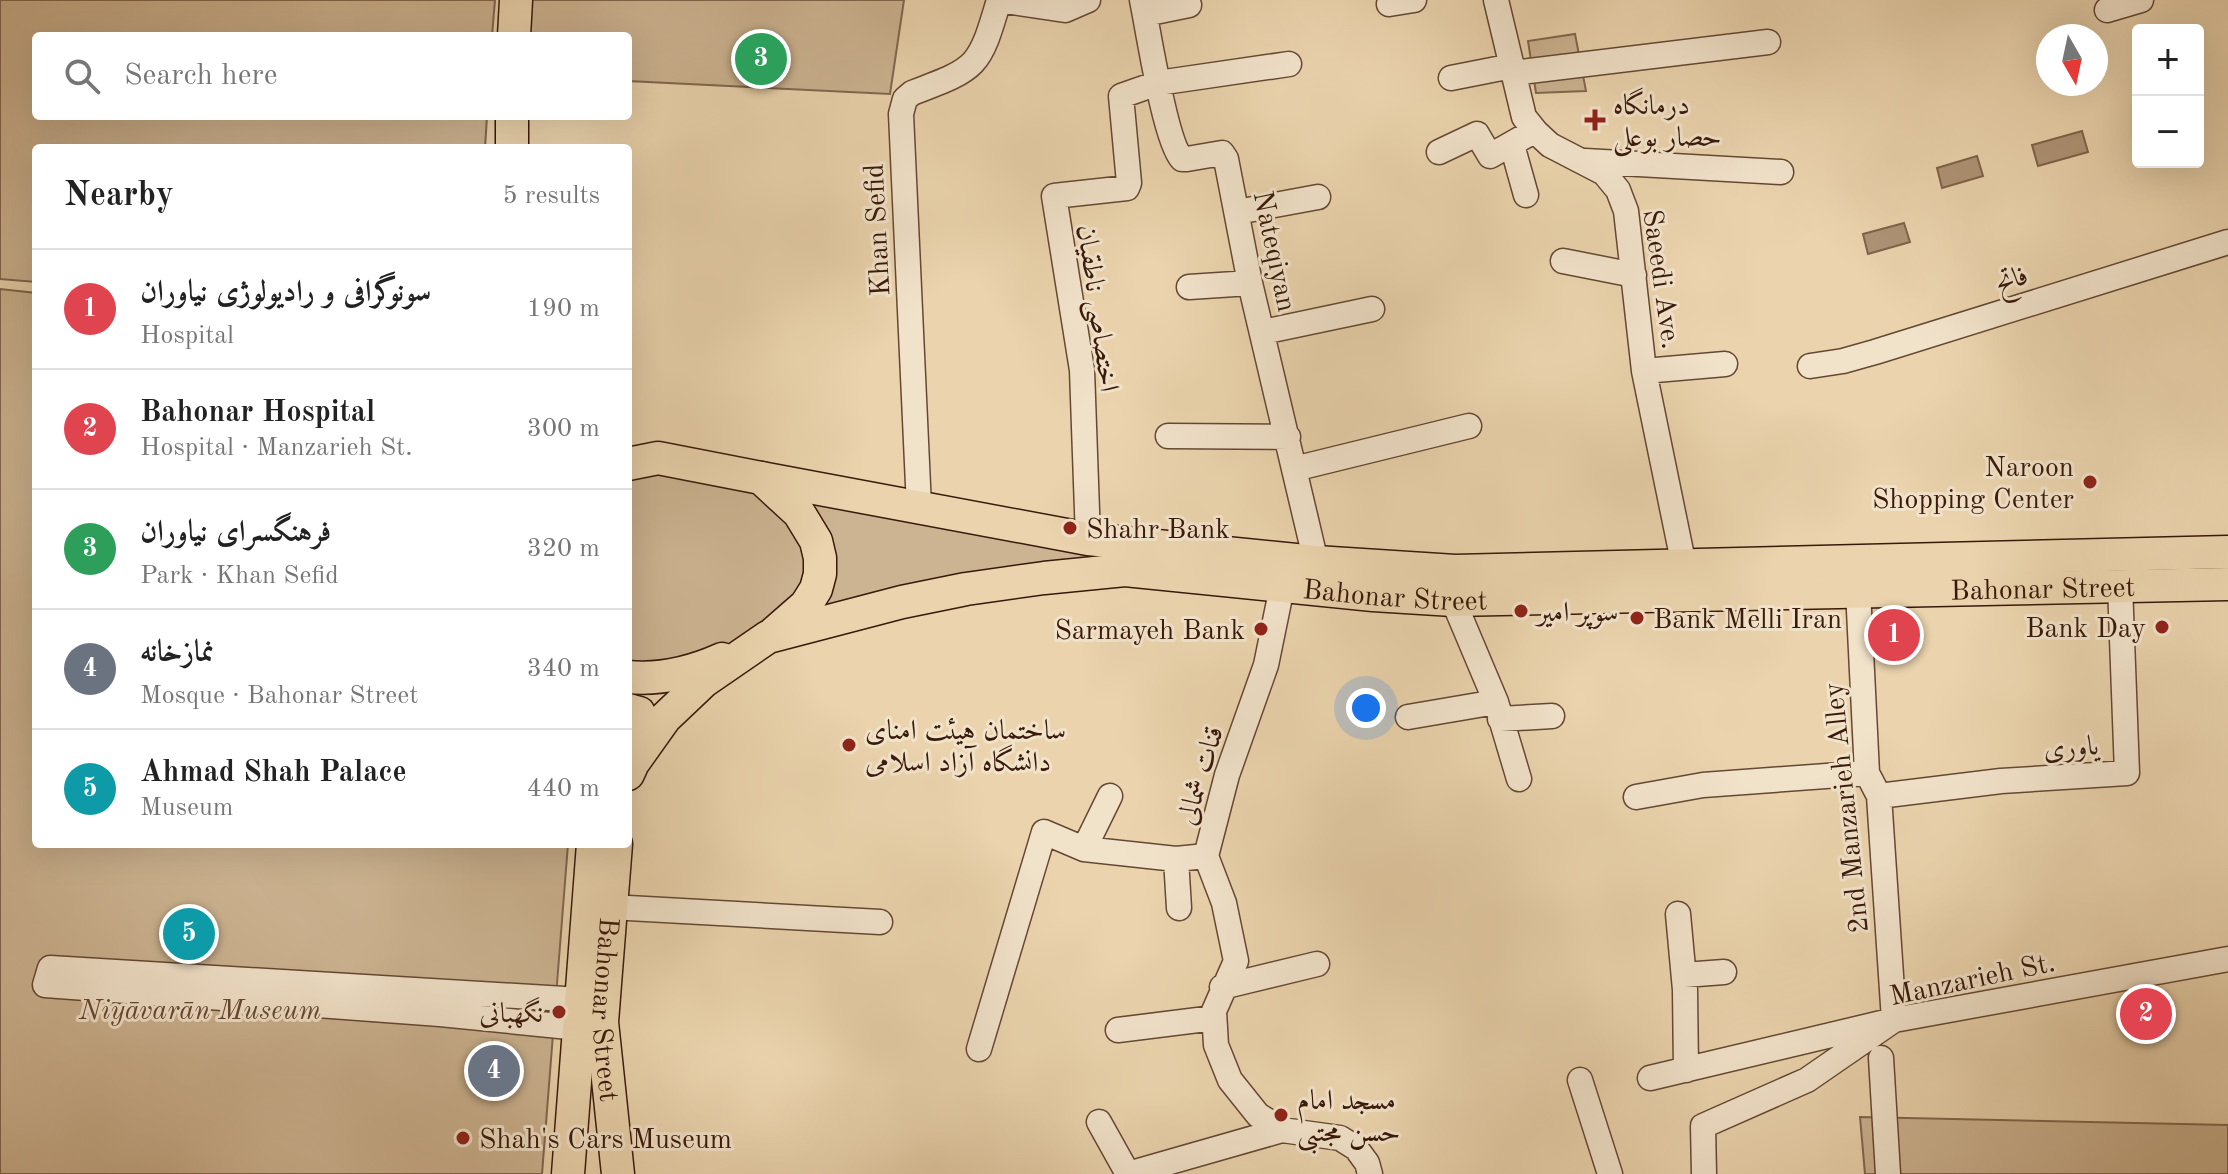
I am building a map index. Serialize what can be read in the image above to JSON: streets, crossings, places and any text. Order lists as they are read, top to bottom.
{
  "streets": {
    "main road": ["Bahonar Street"],
    "street": [
      "Khan Sefid",
      "Nateqiyan",
      "فاتح",
      "Saeedi Ave.",
      "اختصاصی ناطقیان",
      "یاوری",
      "قنات شمالى",
      "2nd Manzarieh Alley",
      "Manzarieh St."
    ]
  },
  "crossings": [
    ["Khan Sefid", "Bahonar Street"],
    ["Nateqiyan", "اختصاصی ناطقیان"],
    ["Nateqiyan", "Bahonar Street"],
    ["Saeedi Ave.", "Bahonar Street"],
    ["اختصاصی ناطقیان", "Bahonar Street"],
    ["Bahonar Street", "یاوری"],
    ["Bahonar Street", "قنات شمالى"],
    ["Bahonar Street", "2nd Manzarieh Alley"],
    ["یاوری", "2nd Manzarieh Alley"],
    ["2nd Manzarieh Alley", "Manzarieh St."]
  ],
  "parks": ["Niyāvarān Museum"],
  "places": {
    "health": ["درمانگاه حصار بوعلی"],
    "other": [
      "Naroon Shopping Center",
      "Shahr Bank",
      "سوپر امیر",
      "Bank Melli Iran",
      "Bank Day",
      "Sarmayeh Bank",
      "ساختمان هیئت امنای دانشگاه آزاد اسلامی",
      "نگهبانی",
      "مسجد امام حسن مجتبی",
      "Shah's Cars Museum"
    ]
  },
  "north": "bottom",
  "page": {
    "map_buttons": ["+", "−"],
    "pins": [
      "3",
      "1",
      "5",
      "2",
      "4"
    ],
    "search": "Search here",
    "heading": ["Nearby", "5 results"],
    "list": [
      {
        "mark": "1",
        "name": "سونوگرافی و رادیولوژی نیاوران",
        "note": "Hospital",
        "value": "190 m"
      },
      {
        "mark": "2",
        "name": "Bahonar Hospital",
        "note": "Hospital · Manzarieh St.",
        "value": "300 m"
      },
      {
        "mark": "3",
        "name": "فرهنگسرای نیاوران",
        "note": "Park · Khan Sefid",
        "value": "320 m"
      },
      {
        "mark": "4",
        "name": "نمازخانه",
        "note": "Mosque · Bahonar Street",
        "value": "340 m"
      },
      {
        "mark": "5",
        "name": "Ahmad Shah Palace",
        "note": "Museum",
        "value": "440 m"
      }
    ]
  }
}
